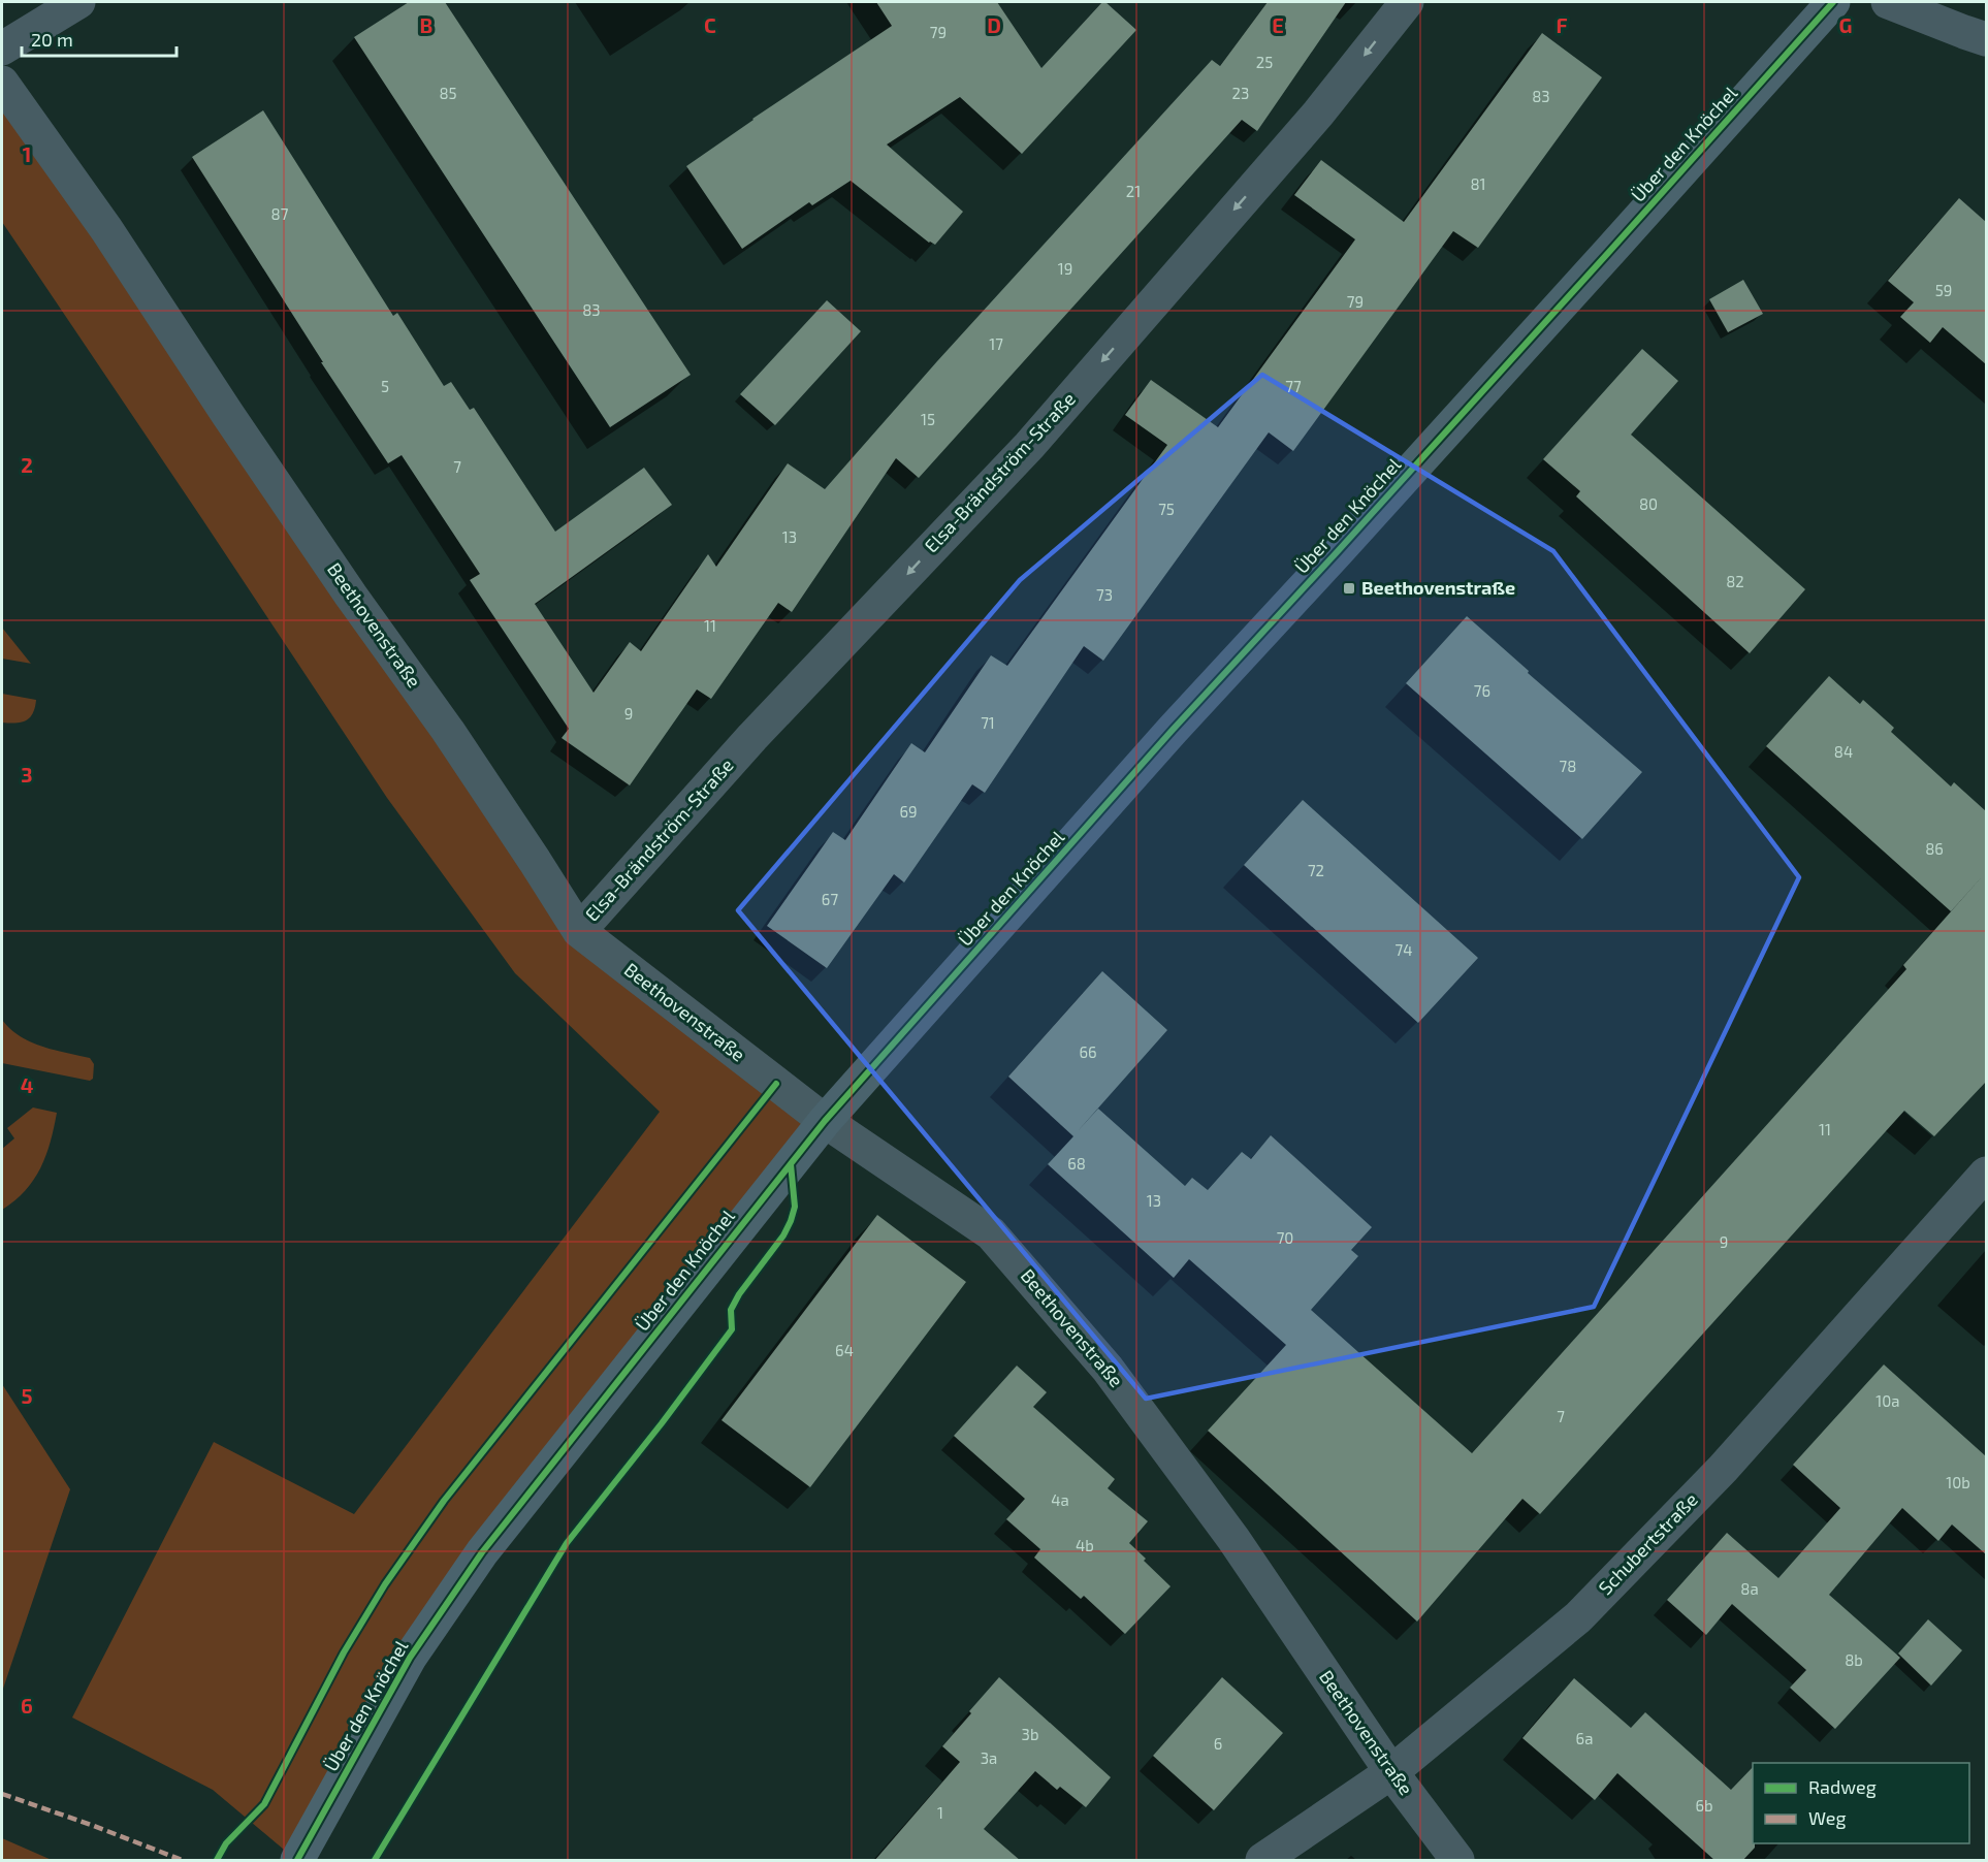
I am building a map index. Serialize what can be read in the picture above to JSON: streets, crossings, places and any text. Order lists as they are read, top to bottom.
{
  "streets": {
    "main road": ["Über den Knöchel"],
    "street": ["Elsa-Brändström-Straße", "Beethovenstraße", "Schubertstraße"]
  },
  "crossings": [
    ["Über den Knöchel", "Beethovenstraße"],
    ["Elsa-Brändström-Straße", "Beethovenstraße"],
    ["Beethovenstraße", "Schubertstraße"]
  ],
  "one_way": ["Elsa-Brändström-Straße"],
  "places": {
    "transit": ["Beethovenstraße"]
  },
  "house_numbers": [
    "79",
    "25",
    "85",
    "23",
    "83",
    "81",
    "21",
    "87",
    "19",
    "59",
    "79",
    "83",
    "17",
    "5",
    "77",
    "15",
    "7",
    "80",
    "75",
    "13",
    "82",
    "73",
    "11",
    "76",
    "9",
    "71",
    "84",
    "78",
    "69",
    "86",
    "72",
    "67",
    "74",
    "66",
    "11",
    "68",
    "13",
    "70",
    "9",
    "64",
    "10a",
    "7",
    "10b",
    "4a",
    "4b",
    "8a",
    "8b",
    "3b",
    "6a",
    "6",
    "3a",
    "6b",
    "1"
  ],
  "legend": ["Radweg", "Weg"],
  "scale_bar": "20 m",
  "grid": {
    "columns": [
      "B",
      "C",
      "D",
      "E",
      "F",
      "G"
    ],
    "rows": [
      "1",
      "2",
      "3",
      "4",
      "5",
      "6"
    ]
  }
}
